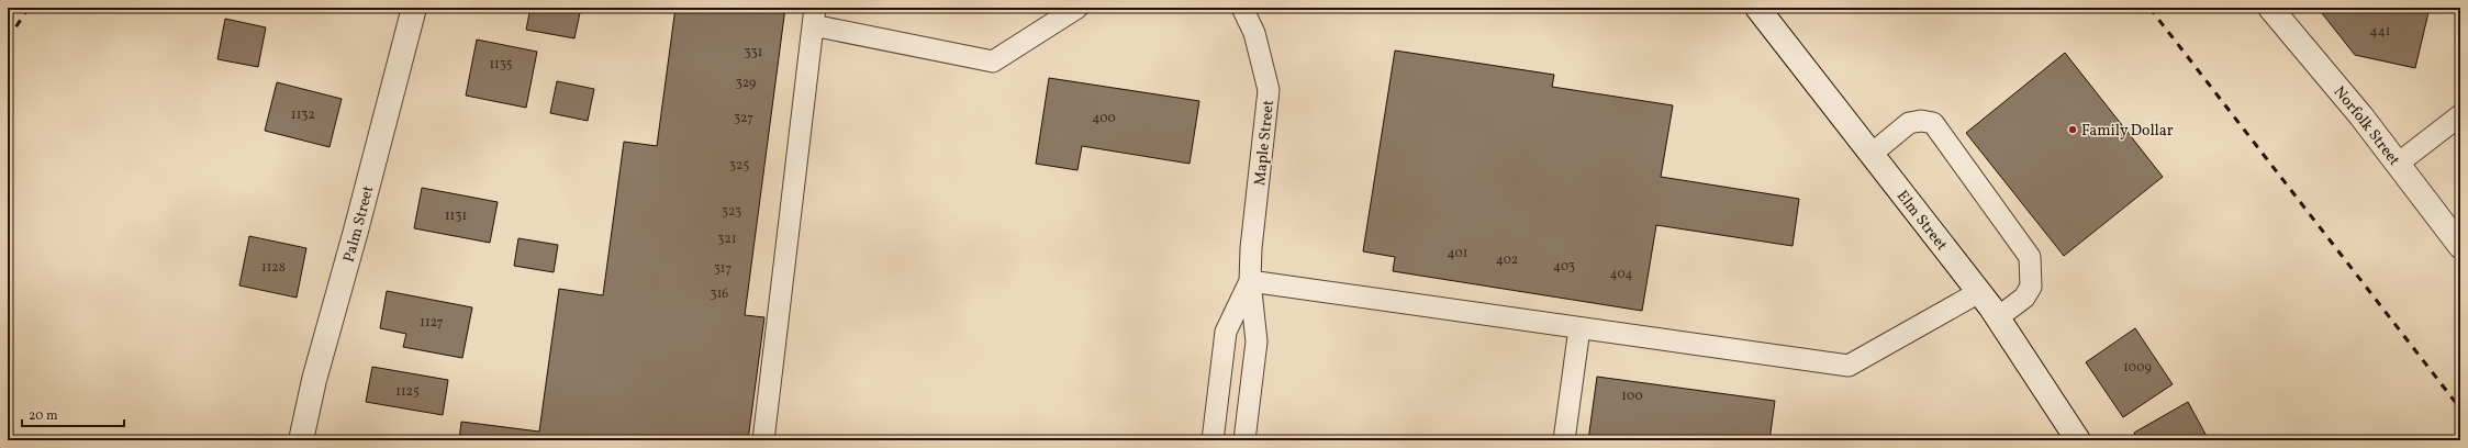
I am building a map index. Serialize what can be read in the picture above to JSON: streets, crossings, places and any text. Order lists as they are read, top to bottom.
{
  "streets": {
    "street": ["Norfolk Street", "Elm Street", "Palm Street"],
    "lane": ["Maple Street"]
  },
  "places": ["Family Dollar"],
  "house_numbers": [
    "441",
    "331",
    "1135",
    "329",
    "1132",
    "327",
    "400",
    "325",
    "323",
    "1131",
    "321",
    "401",
    "402",
    "403",
    "1128",
    "317",
    "404",
    "316",
    "1127",
    "1009",
    "1125",
    "100"
  ],
  "scale_bar": "20 m"
}
